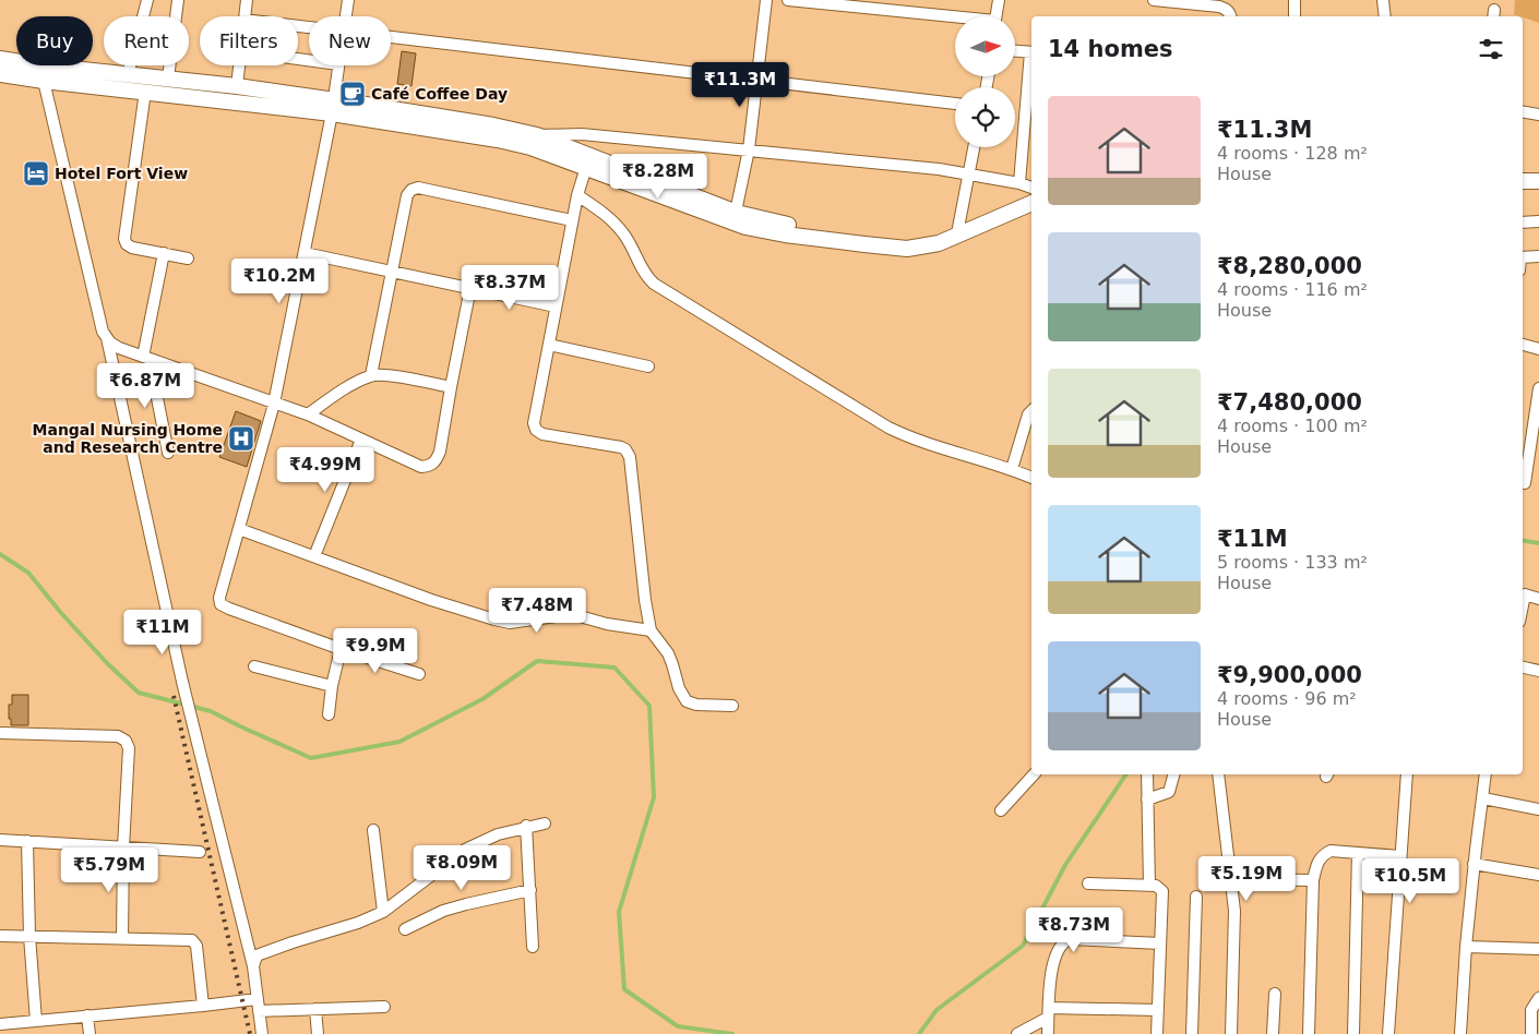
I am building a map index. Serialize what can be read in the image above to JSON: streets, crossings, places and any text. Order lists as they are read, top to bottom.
{
  "places": {
    "cafe": ["Café Coffee Day"],
    "hotel": ["Hotel Fort View"],
    "hospital": ["Mangal Nursing Home and Research Centre"]
  },
  "north": "right",
  "page": {
    "chip": [
      "Buy",
      "Rent",
      "Filters",
      "New"
    ],
    "heading": "14 homes",
    "price": [
      "₹11.3M",
      "₹8.28M",
      "₹10.2M",
      "₹8.37M",
      "₹6.87M",
      "₹4.99M",
      "₹7.48M",
      "₹11M",
      "₹9.9M",
      "₹8.09M",
      "₹5.79M",
      "₹5.19M",
      "₹10.5M",
      "₹8.73M"
    ],
    "list": [
      {
        "name": "₹11.3M",
        "note": "4 rooms · 128 m² · House"
      },
      {
        "name": "₹8,280,000",
        "note": "4 rooms · 116 m² · House"
      },
      {
        "name": "₹7,480,000",
        "note": "4 rooms · 100 m² · House"
      },
      {
        "name": "₹11M",
        "note": "5 rooms · 133 m² · House"
      },
      {
        "name": "₹9,900,000",
        "note": "4 rooms · 96 m² · House"
      }
    ]
  }
}
